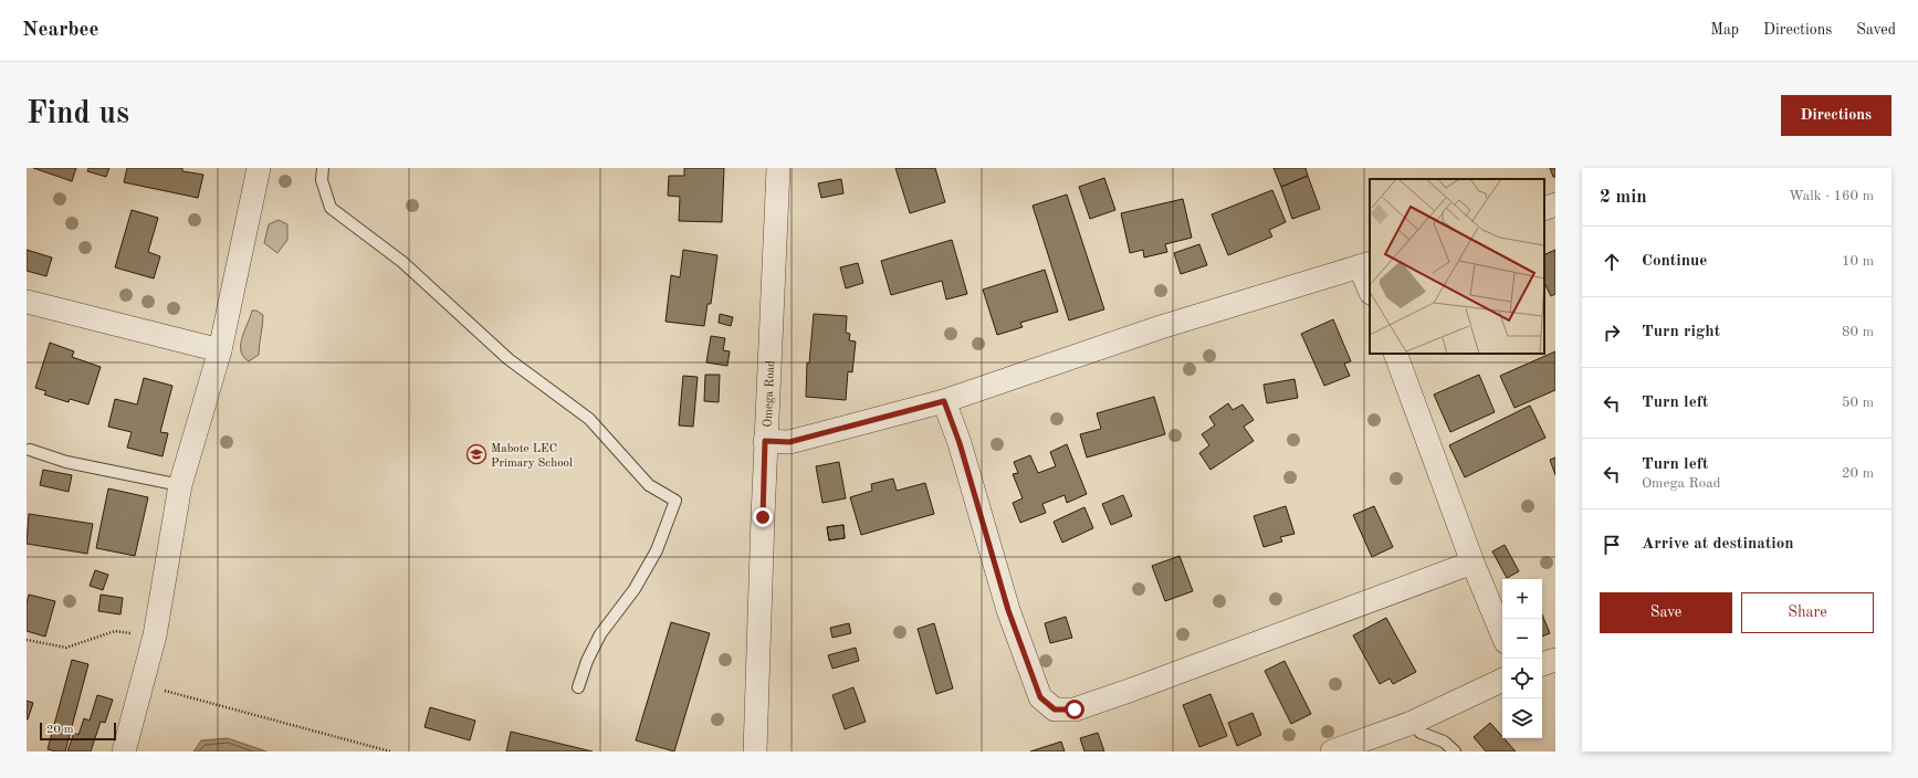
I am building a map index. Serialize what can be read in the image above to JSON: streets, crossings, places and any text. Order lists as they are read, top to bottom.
{
  "streets": {
    "street": ["Omega Road"]
  },
  "places": {
    "school or university": ["Mabote LEC Primary School"]
  },
  "scale_bar": "20 m",
  "page": {
    "header": "Nearbee",
    "nav": ["Map", "Directions", "Saved"],
    "buttons": [
      "Directions",
      ["Save", "Share"]
    ],
    "title": "Find us",
    "heading": ["2 min", "Walk · 160 m"],
    "list": [
      ["Continue", "10 m"],
      ["Turn right", "80 m"],
      ["Turn left", "50 m"],
      ["Turn left", "Omega Road", "20 m"],
      "Arrive at destination"
    ],
    "map_buttons": ["+", "−"],
    "scale": "20 m"
  }
}
